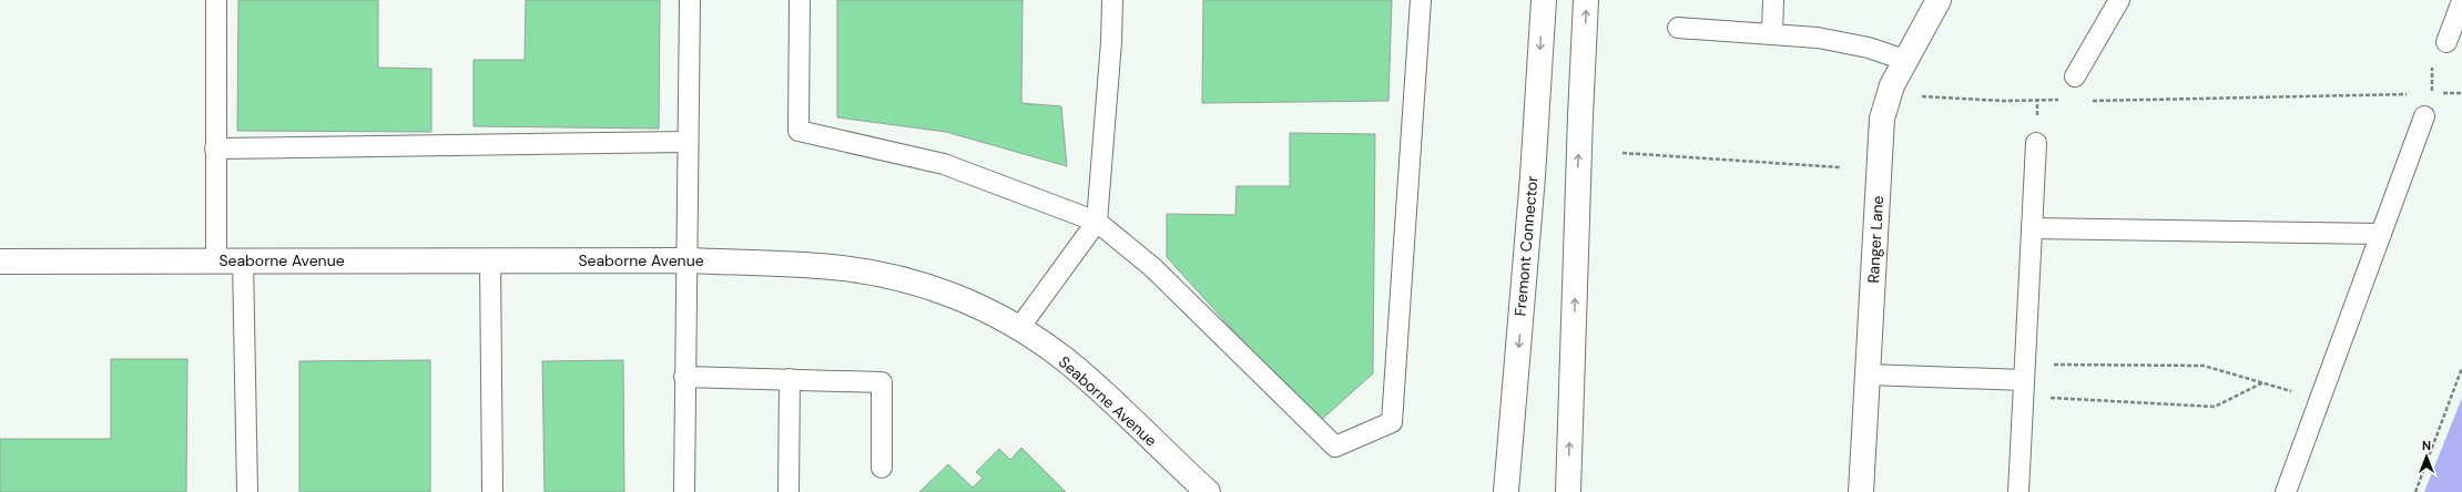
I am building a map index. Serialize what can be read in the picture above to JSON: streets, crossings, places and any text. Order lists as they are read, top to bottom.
{
  "streets": {
    "street": ["Ranger Lane", "Fremont Connector", "Seaborne Avenue"]
  },
  "north": "top"
}
